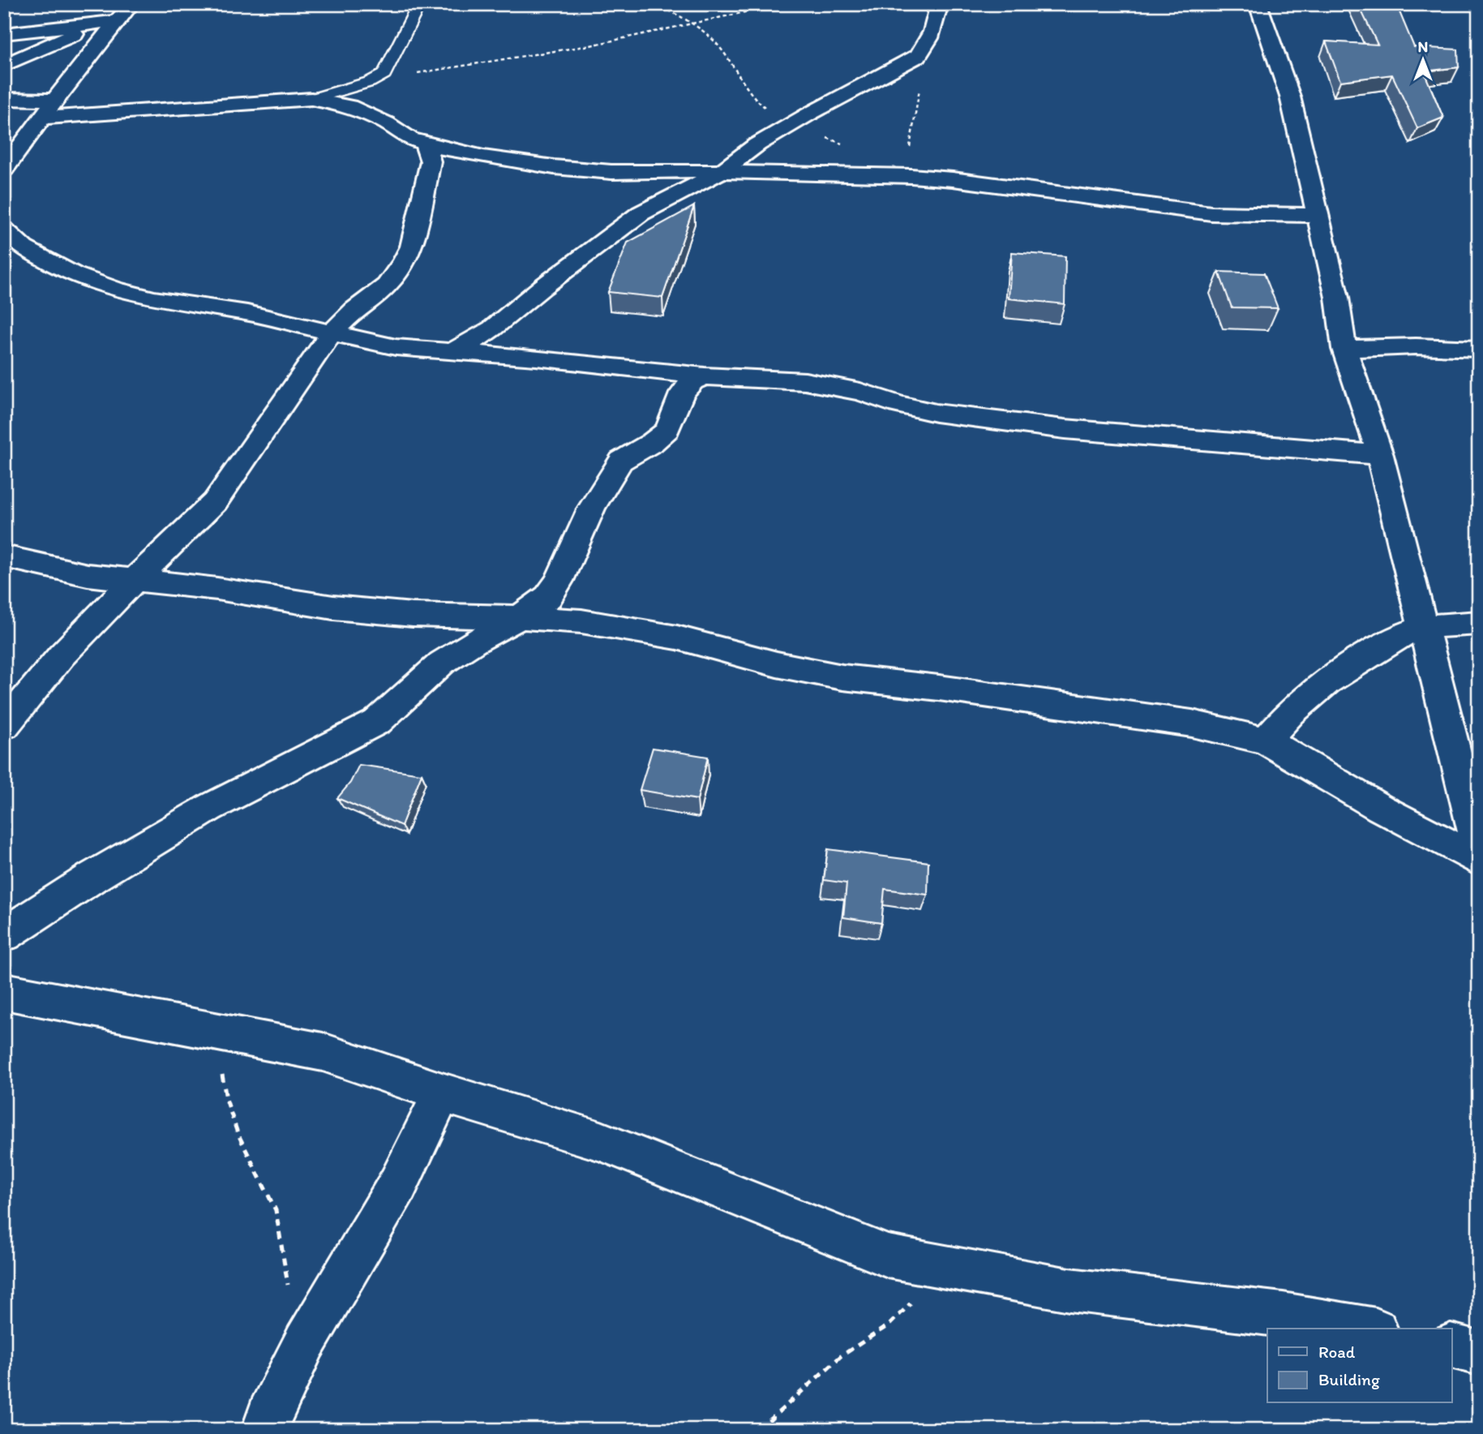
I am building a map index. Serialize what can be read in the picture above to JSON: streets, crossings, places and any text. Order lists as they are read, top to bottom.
{
  "legend": ["Road", "Building"],
  "north": "top"
}
